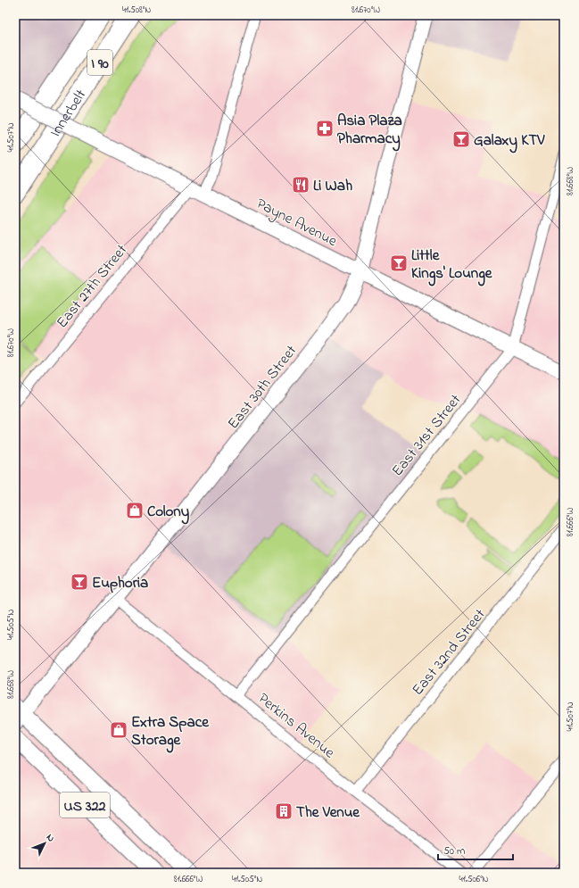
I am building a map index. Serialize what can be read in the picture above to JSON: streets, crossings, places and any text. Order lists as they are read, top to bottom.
{
  "streets": {
    "highway": ["I 90", "Innerbelt"],
    "main road": ["Payne Avenue", "East 30th Street", "US 322"],
    "street": [
      "East 27th Street",
      "East 31st Street",
      "East 32nd Street",
      "Perkins Avenue"
    ]
  },
  "crossings": [
    ["Payne Avenue", "East 27th Street"],
    ["Payne Avenue", "East 30th Street"],
    ["Payne Avenue", "East 31st Street"],
    ["East 30th Street", "Perkins Avenue"],
    ["East 30th Street", "US 322"],
    ["East 31st Street", "Perkins Avenue"],
    ["East 32nd Street", "Perkins Avenue"]
  ],
  "places": {
    "pharmacy": ["Asia Plaza Pharmacy"],
    "bar": ["Galaxy KTV", "Little Kings' Lounge", "Euphoria"],
    "restaurant": ["Li Wah"],
    "shop": ["Colony", "Extra Space Storage"],
    "building": ["The Venue"]
  },
  "scale_bar": "50 m",
  "north": "top right",
  "coordinates": [
    "41.508°N",
    "81.670°W",
    "41.507°N",
    "81.668°W",
    "81.666°W",
    "41.505°N",
    "41.506°N"
  ]
}
